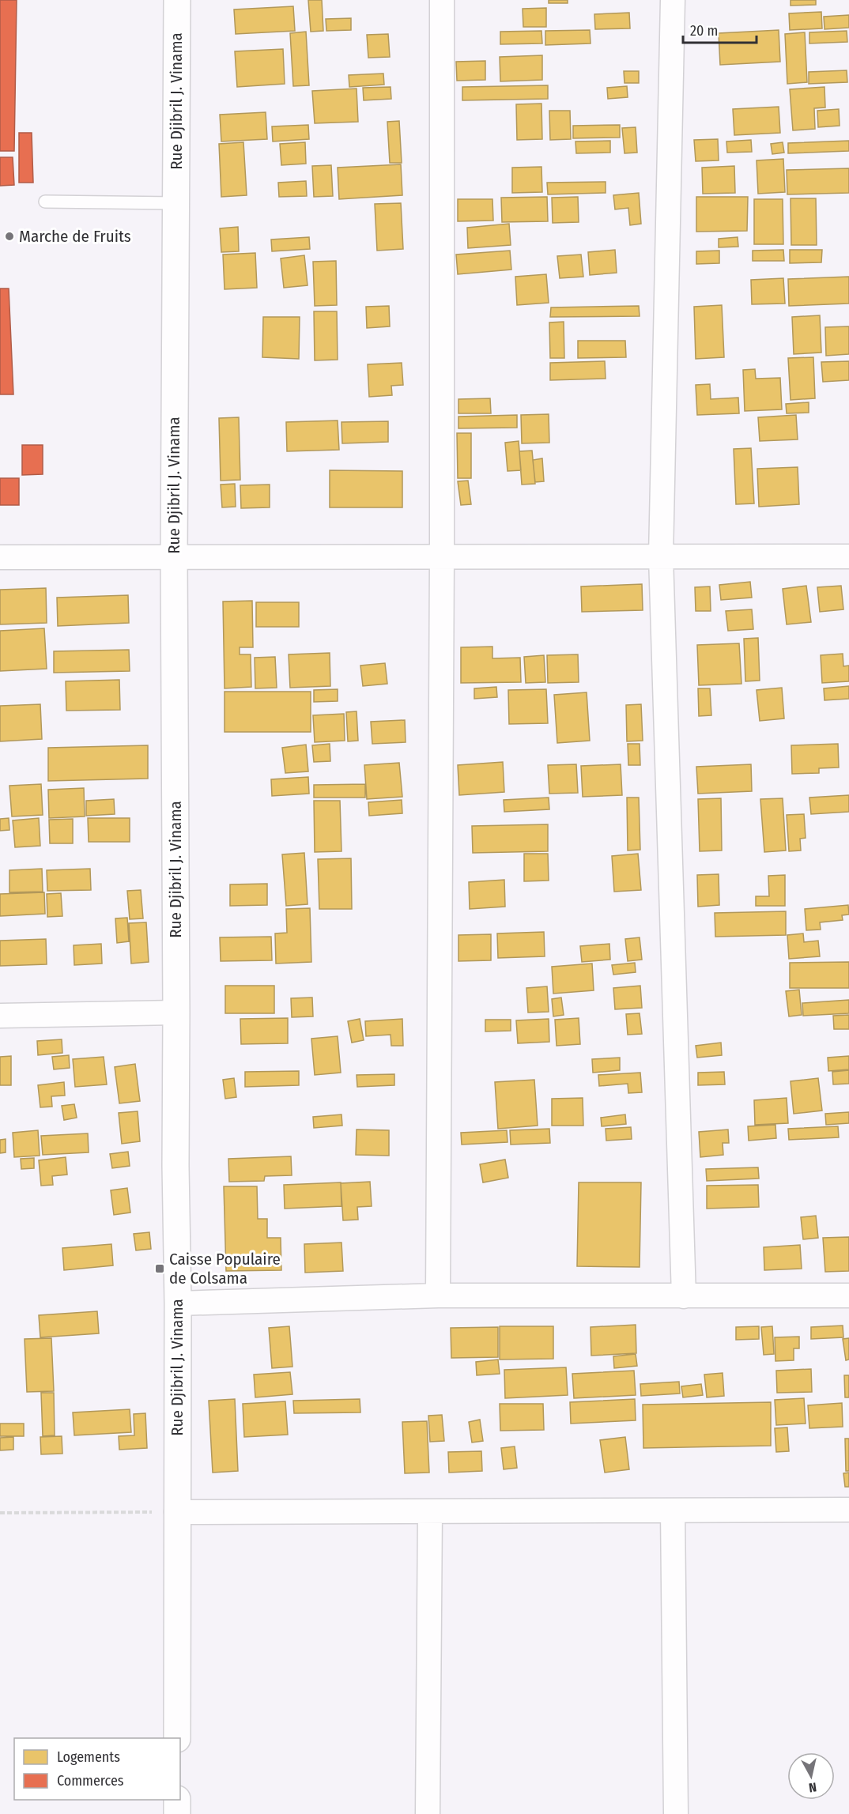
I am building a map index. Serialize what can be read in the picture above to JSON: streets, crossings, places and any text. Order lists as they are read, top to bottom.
{
  "streets": {
    "street": ["Rue Djibril J. Vinama"]
  },
  "places": {
    "other": ["Marche de Fruits"],
    "transit": ["Caisse Populaire de Colsama"]
  },
  "legend": ["Logements", "Commerces"],
  "scale_bar": "20 m",
  "north": "bottom"
}
